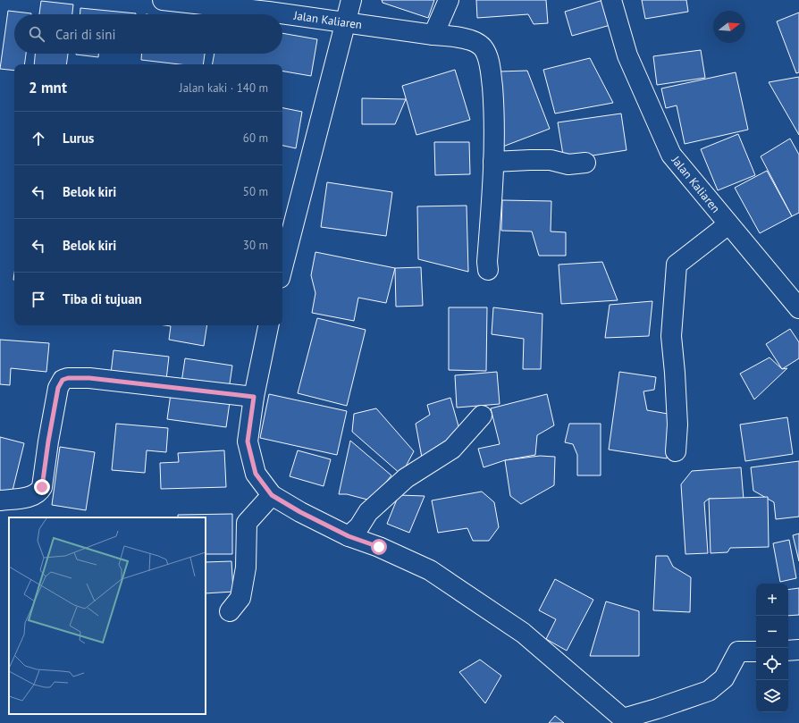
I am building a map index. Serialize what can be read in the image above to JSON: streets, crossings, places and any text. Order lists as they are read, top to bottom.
{
  "streets": {
    "street": ["Jalan Kaliaren"]
  },
  "north": "right",
  "page": {
    "search": "Cari di sini",
    "heading": ["2 mnt", "Jalan kaki · 140 m"],
    "list": [
      ["Lurus", "60 m"],
      ["Belok kiri", "50 m"],
      ["Belok kiri", "30 m"],
      "Tiba di tujuan"
    ],
    "map_buttons": ["+", "−"]
  }
}
